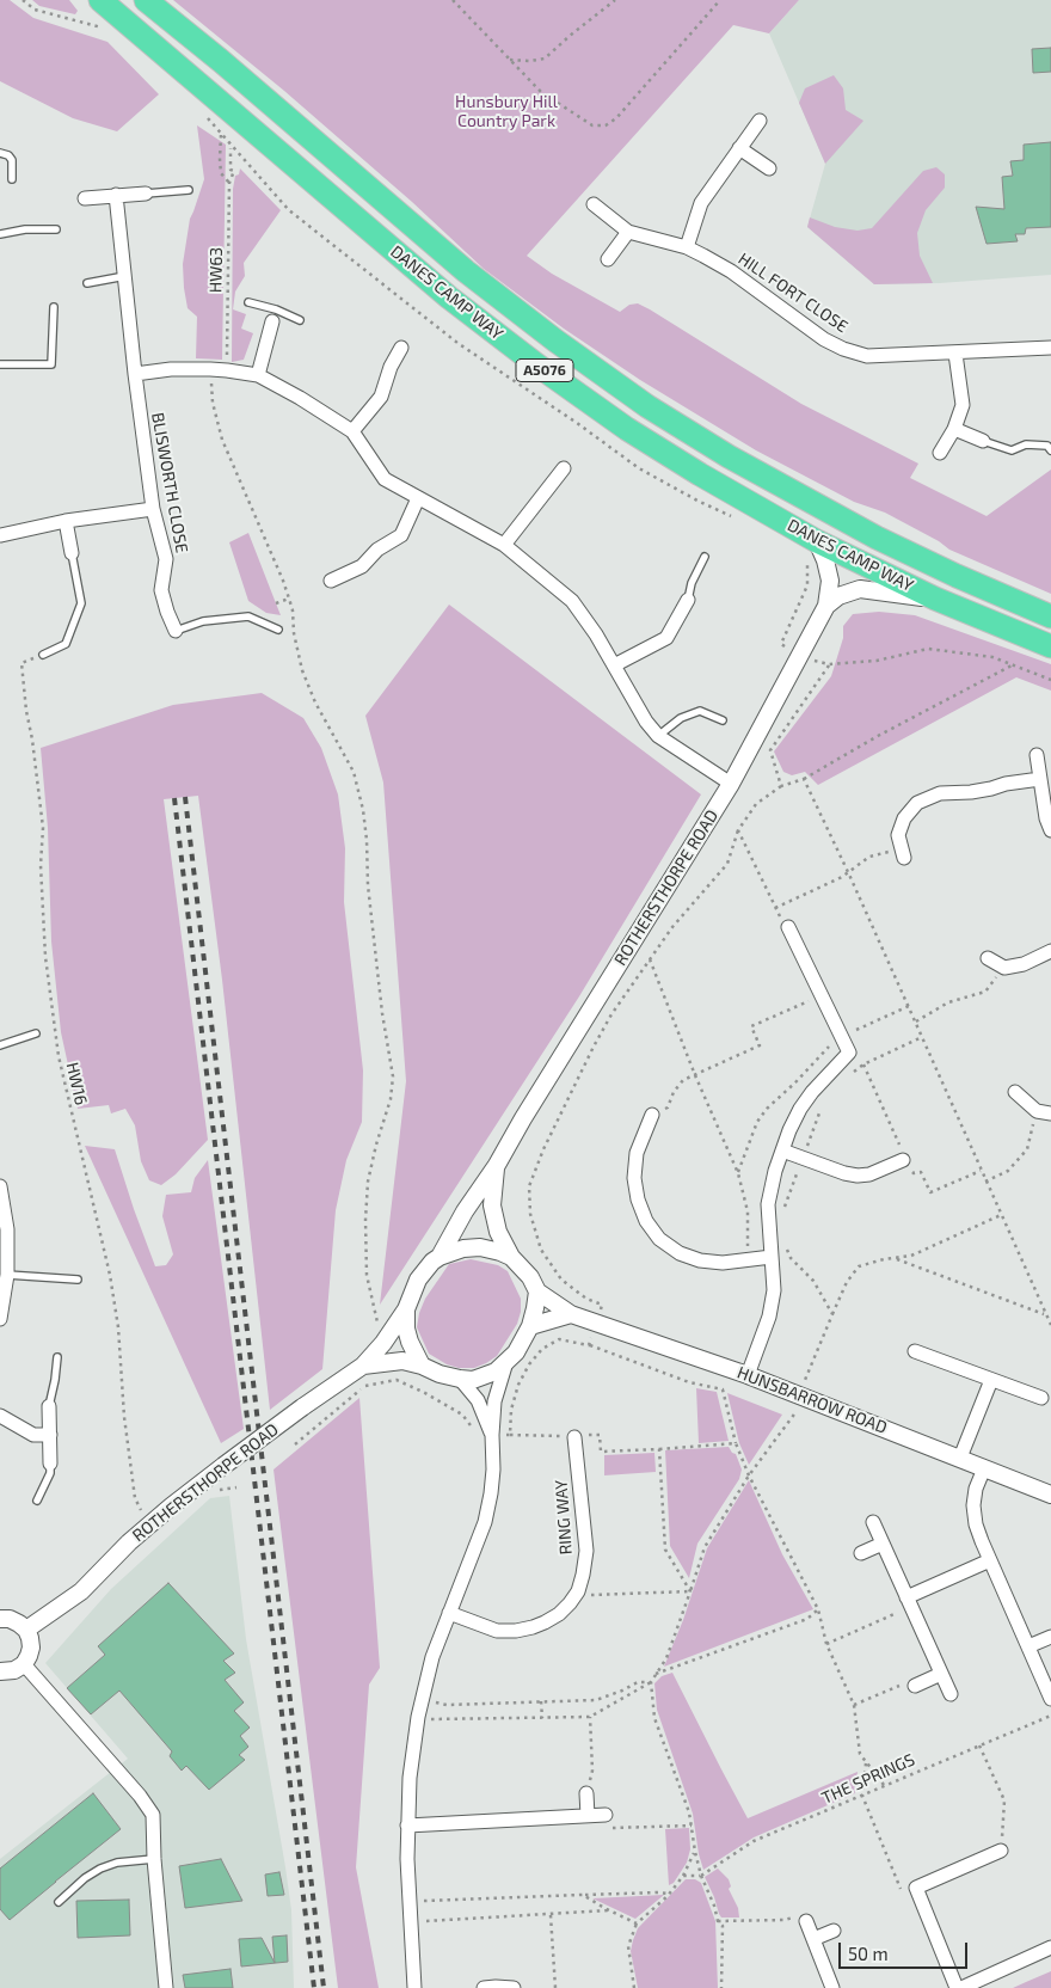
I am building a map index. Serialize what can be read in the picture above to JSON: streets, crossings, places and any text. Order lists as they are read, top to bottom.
{
  "streets": {
    "highway": ["DANES CAMP WAY", "A5076"],
    "street": [
      "HILL FORT CLOSE",
      "BLISWORTH CLOSE",
      "ROTHERSTHORPE ROAD",
      "HUNSBARROW ROAD",
      "RING WAY"
    ],
    "path": ["HW63", "HW16", "THE SPRINGS"]
  },
  "crossings": [
    ["DANES CAMP WAY", "ROTHERSTHORPE ROAD"],
    ["ROTHERSTHORPE ROAD", "HW16"],
    ["ROTHERSTHORPE ROAD", "HUNSBARROW ROAD"]
  ],
  "parks": ["Hunsbury Hill Country Park"],
  "scale_bar": "50 m"
}
